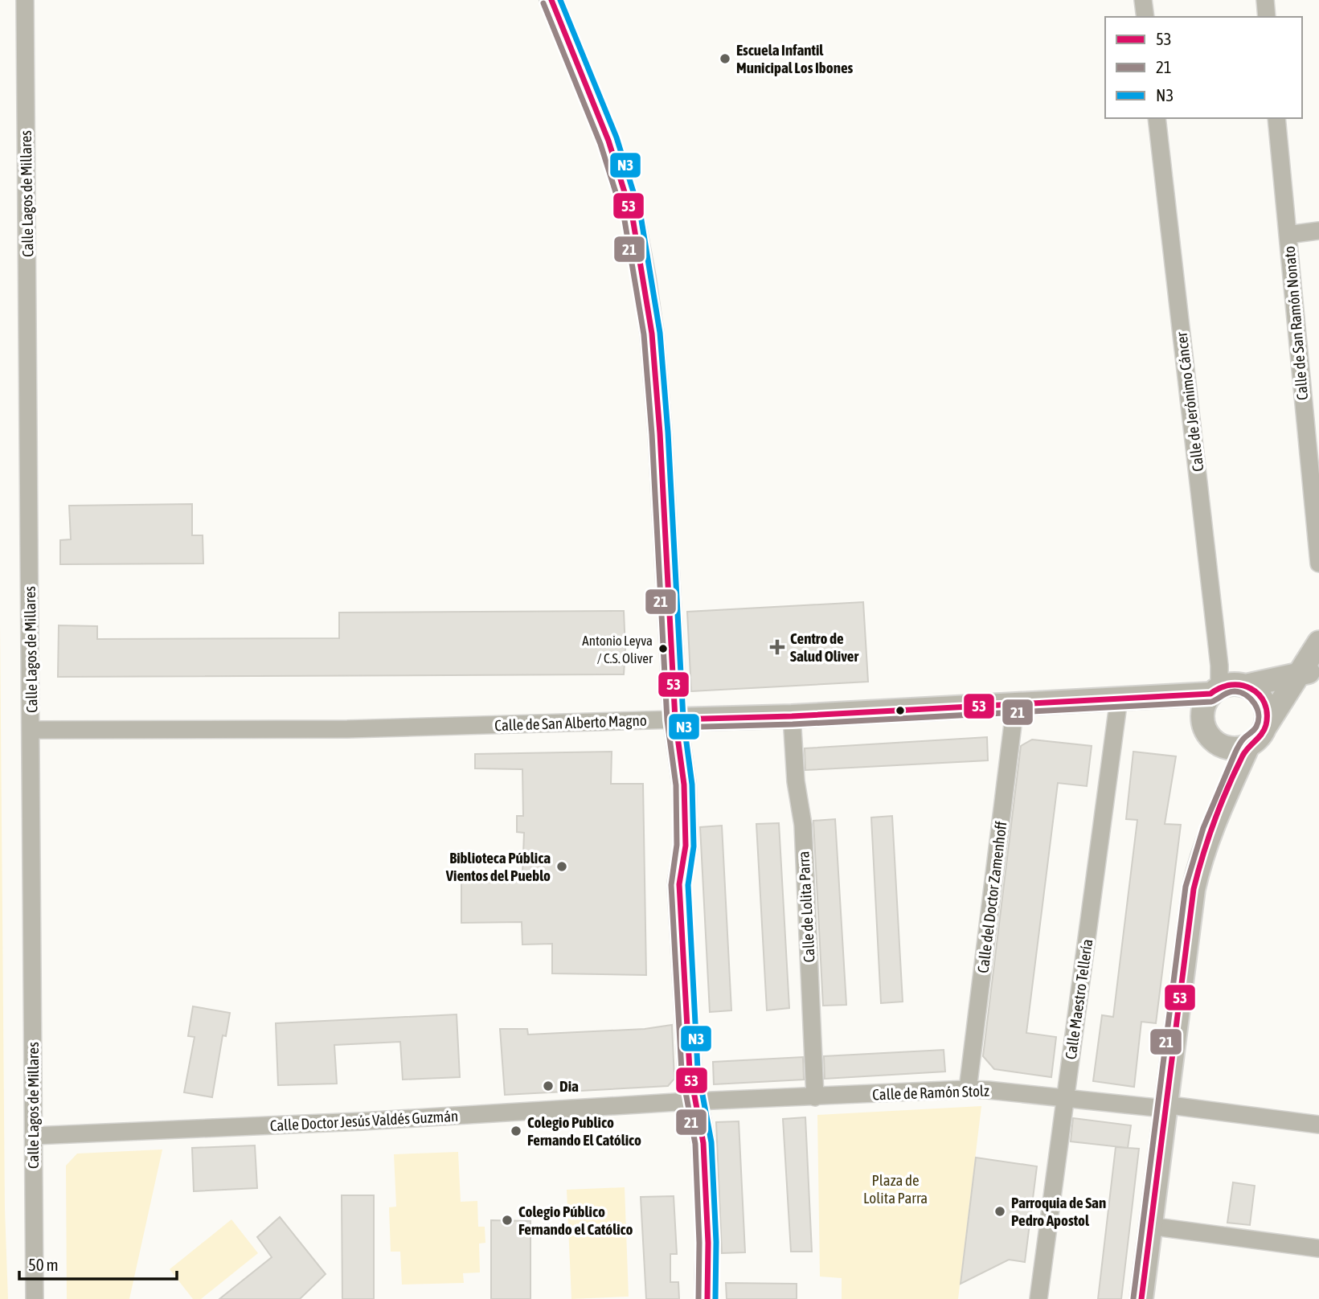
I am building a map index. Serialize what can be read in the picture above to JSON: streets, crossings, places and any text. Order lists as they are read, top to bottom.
{
  "streets": {
    "street": [
      "Calle Lagos de Millares",
      "Calle de San Ramón Nonato",
      "Calle de Jerónimo Cáncer",
      "Calle de San Alberto Magno",
      "Calle del Doctor Zamenhoff",
      "Calle de Lolita Parra",
      "Calle Maestro Tellería",
      "Calle de Ramón Stolz",
      "Calle Doctor Jesús Valdés Guzmán"
    ]
  },
  "crossings": [
    ["Calle Lagos de Millares", "Calle de San Alberto Magno"],
    ["Calle Lagos de Millares", "Calle Doctor Jesús Valdés Guzmán"],
    ["Calle de Jerónimo Cáncer", "Calle de San Alberto Magno"],
    ["Calle de San Alberto Magno", "Calle del Doctor Zamenhoff"],
    ["Calle de San Alberto Magno", "Calle de Lolita Parra"],
    ["Calle de San Alberto Magno", "Calle Maestro Tellería"],
    ["Calle del Doctor Zamenhoff", "Calle de Ramón Stolz"],
    ["Calle de Lolita Parra", "Calle de Ramón Stolz"],
    ["Calle Maestro Tellería", "Calle de Ramón Stolz"],
    ["Calle de Ramón Stolz", "Calle Doctor Jesús Valdés Guzmán"]
  ],
  "parks": ["Plaza de Lolita Parra"],
  "places": {
    "other": [
      "Escuela Infantil Municipal Los Ibones",
      "Antonio Leyva / C.S. Oliver",
      "Biblioteca Pública Vientos del Pueblo",
      "Dia",
      "Colegio Publico Fernando El Católico",
      "Parroquia de San Pedro Apostol",
      "Colegio Público Fernando el Católico"
    ],
    "health": ["Centro de Salud Oliver"]
  },
  "lines": ["transit line 53", "transit line N3", "transit line 21"],
  "legend": ["53", "21", "N3"],
  "scale_bar": "50 m"
}
